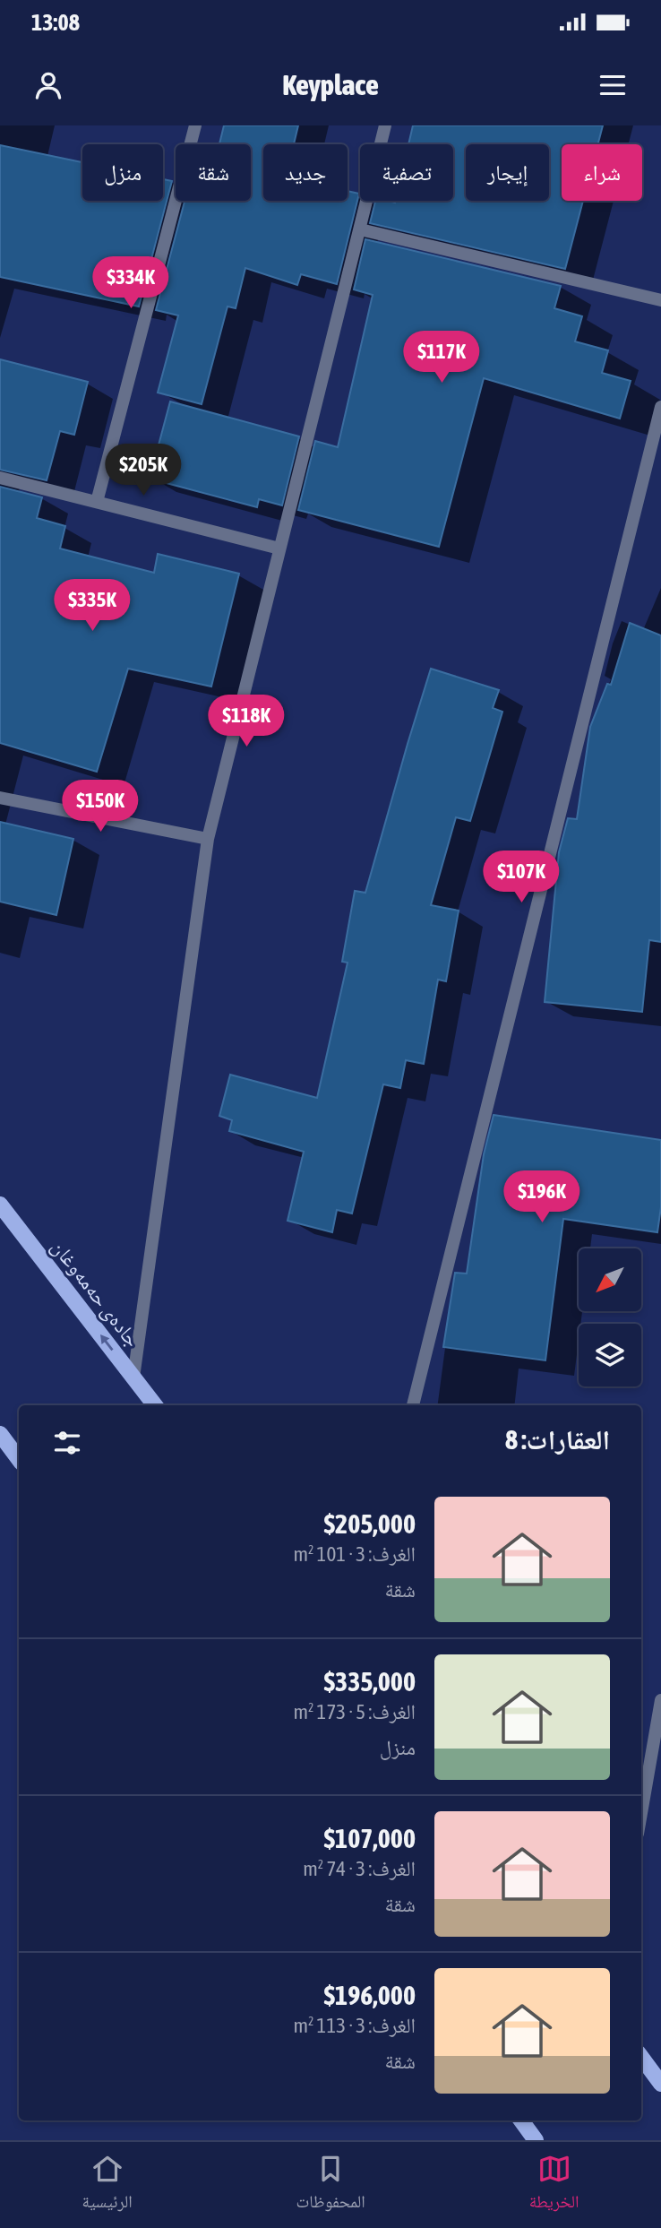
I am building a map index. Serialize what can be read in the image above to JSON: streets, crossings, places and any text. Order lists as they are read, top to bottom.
{
  "streets": {
    "main road": ["جادەی حەمەوغان"]
  },
  "one_way": ["جادەی حەمەوغان"],
  "north": "bottom left",
  "page": {
    "status": "13:08",
    "header": "Keyplace",
    "chip": [
      "شراء",
      "إيجار",
      "تصفية",
      "جديد",
      "شقة",
      "منزل"
    ],
    "price": [
      "$334K",
      "$117K",
      "$205K",
      "$335K",
      "$118K",
      "$150K",
      "$107K",
      "$196K"
    ],
    "heading": "العقارات: 8",
    "list": [
      {
        "name": "$205,000",
        "note": "الغرف: 3 · 101 m² · شقة"
      },
      {
        "name": "$335,000",
        "note": "الغرف: 5 · 173 m² · منزل"
      },
      {
        "name": "$107,000",
        "note": "الغرف: 3 · 74 m² · شقة"
      },
      {
        "name": "$196,000",
        "note": "الغرف: 3 · 113 m² · شقة"
      }
    ],
    "tabs": ["الخريطة", "المحفوظات", "الرئيسية"]
  }
}
